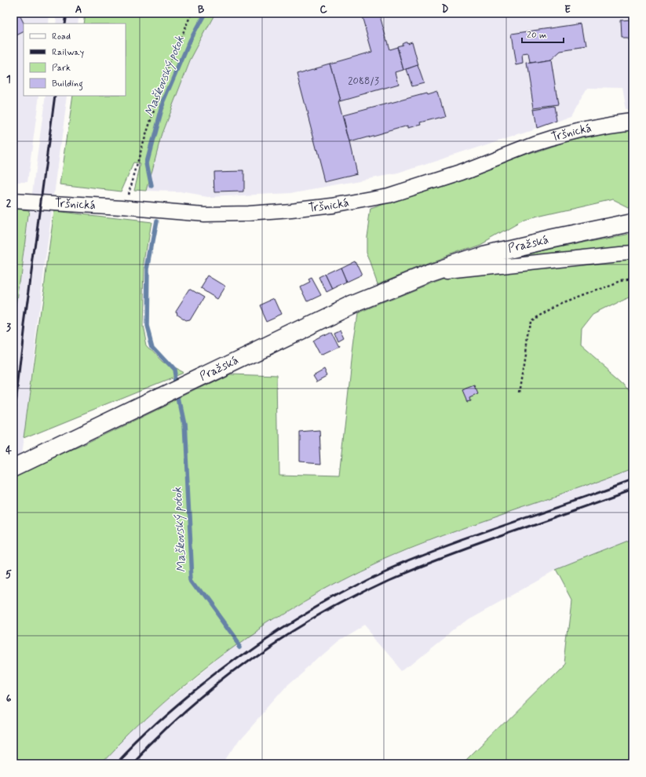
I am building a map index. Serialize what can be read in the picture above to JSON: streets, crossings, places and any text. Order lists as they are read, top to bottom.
{
  "streets": {
    "main road": ["Pražská"],
    "street": ["Tršnická"]
  },
  "water": ["Maškovský potok"],
  "house_numbers": ["2088/3"],
  "legend": [
    "Road",
    "Railway",
    "Park",
    "Building"
  ],
  "scale_bar": "20 m",
  "grid": {
    "columns": [
      "A",
      "B",
      "C",
      "D",
      "E"
    ],
    "rows": [
      "1",
      "2",
      "3",
      "4",
      "5",
      "6"
    ]
  }
}
